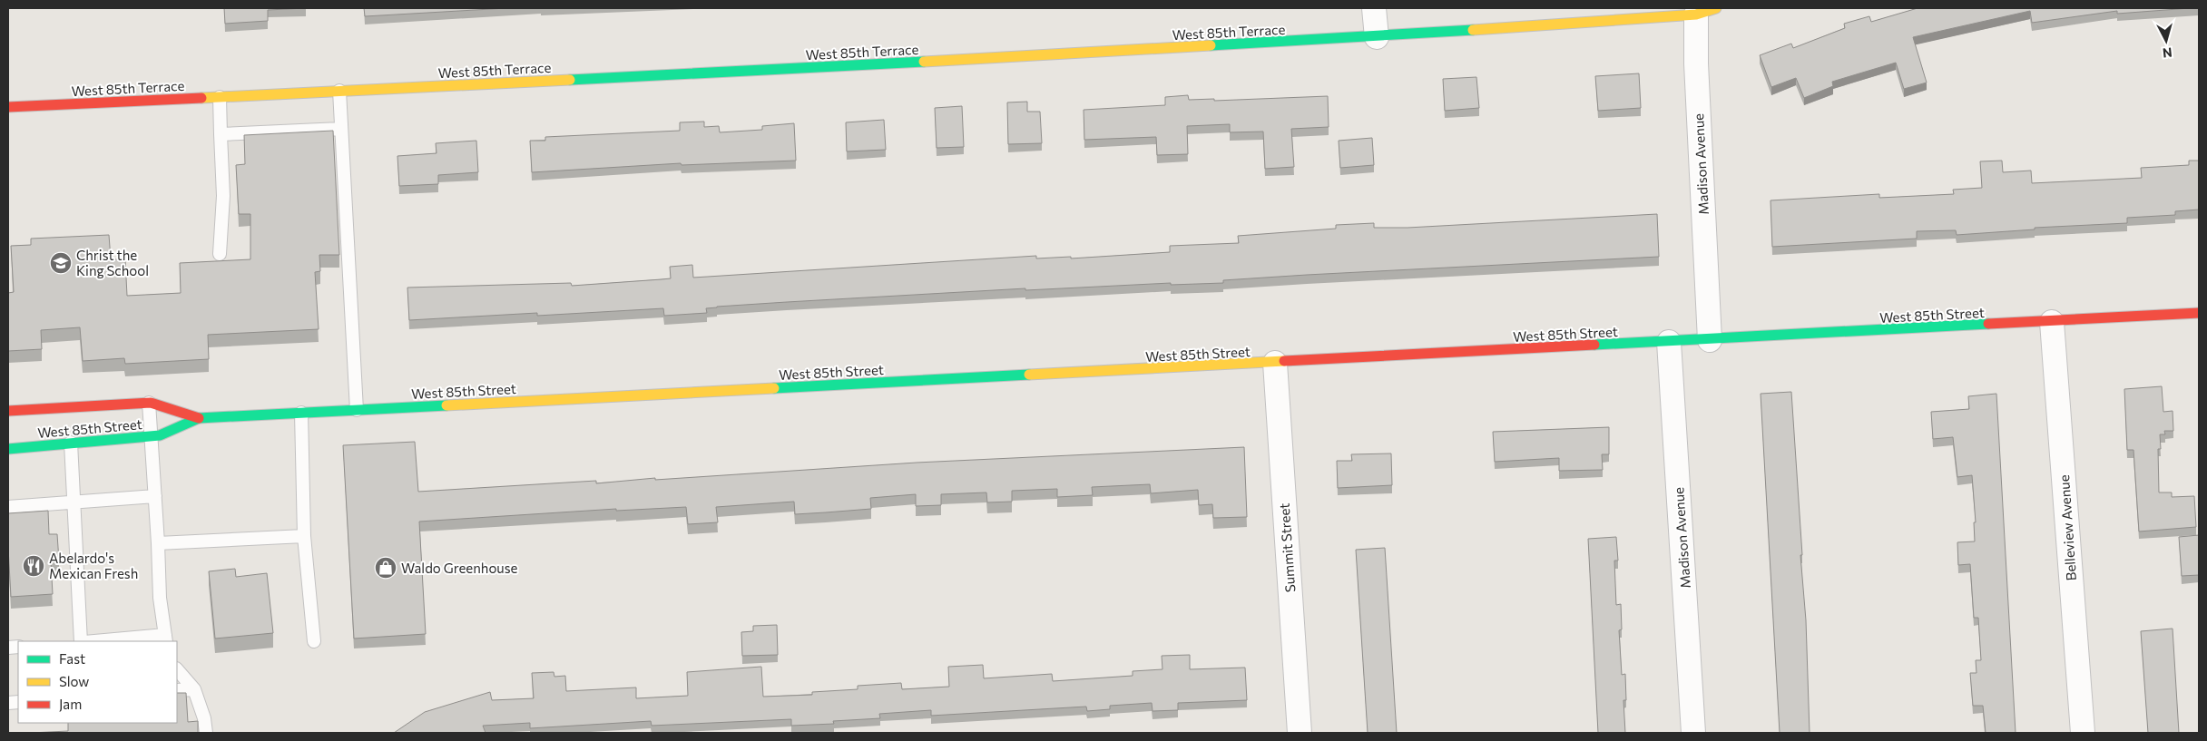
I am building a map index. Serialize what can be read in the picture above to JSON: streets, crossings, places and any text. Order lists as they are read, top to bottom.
{
  "streets": {
    "main road": ["West 85th Terrace", "West 85th Street"],
    "street": ["Madison Avenue", "Belleview Avenue", "Summit Street"]
  },
  "crossings": [
    ["West 85th Terrace", "Madison Avenue"],
    ["Madison Avenue", "West 85th Street"],
    ["West 85th Street", "Belleview Avenue"],
    ["West 85th Street", "Summit Street"]
  ],
  "places": {
    "school or university": ["Christ the King School"],
    "restaurant": ["Abelardo's Mexican Fresh"],
    "shop": ["Waldo Greenhouse"]
  },
  "legend": ["Fast", "Slow", "Jam"],
  "north": "bottom"
}
